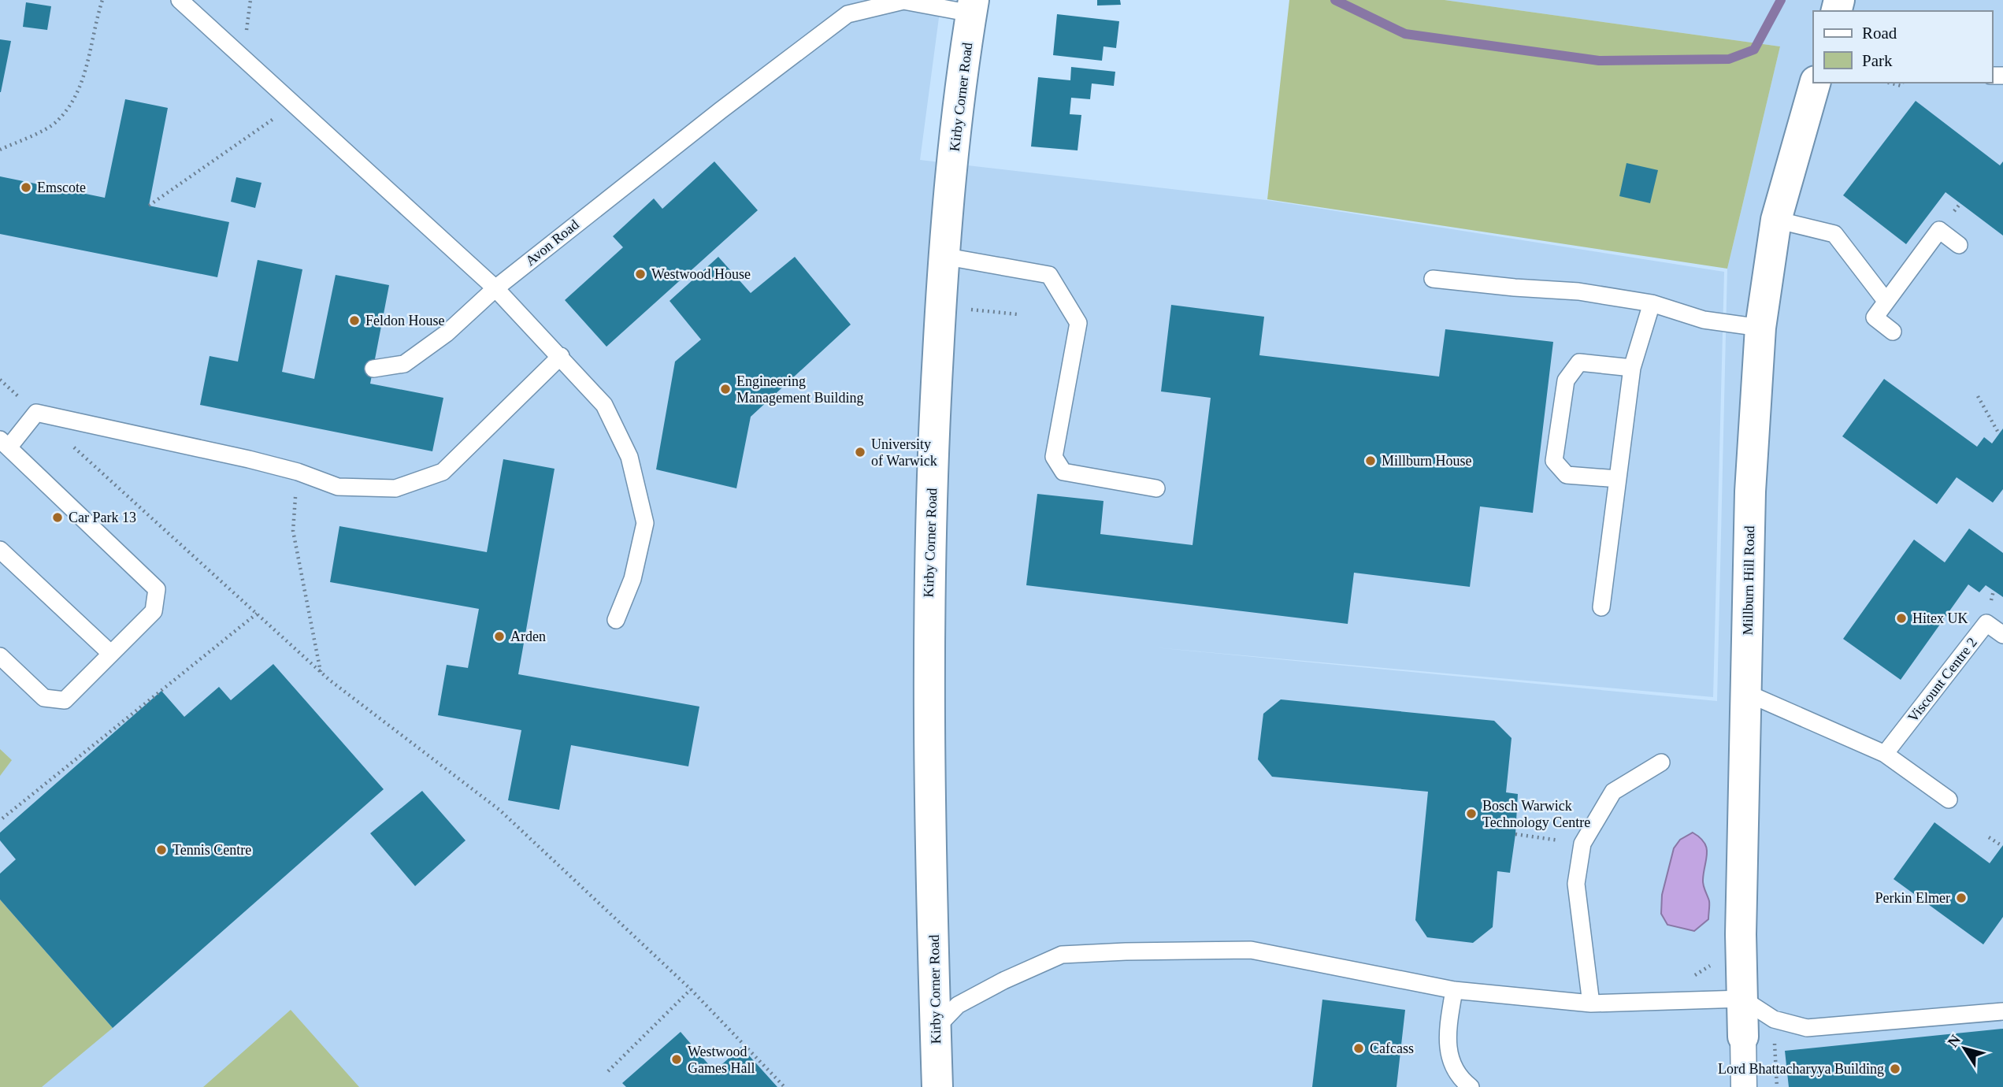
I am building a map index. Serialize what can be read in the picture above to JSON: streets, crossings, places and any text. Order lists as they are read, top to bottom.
{
  "streets": {
    "street": ["Kirby Corner Road", "Millburn Hill Road"],
    "lane": ["Avon Road", "Viscount Centre 2"]
  },
  "crossings": [
    ["Kirby Corner Road", "Avon Road"]
  ],
  "places": [
    "Emscote",
    "Westwood House",
    "Feldon House",
    "Engineering Management Building",
    "University of Warwick",
    "Millburn House",
    "Car Park 13",
    "Hitex UK",
    "Arden",
    "Bosch Warwick Technology Centre",
    "Tennis Centre",
    "Perkin Elmer",
    "Cafcass",
    "Westwood Games Hall",
    "Lord Bhattacharyya Building"
  ],
  "legend": ["Road", "Park"],
  "north": "top left"
}
